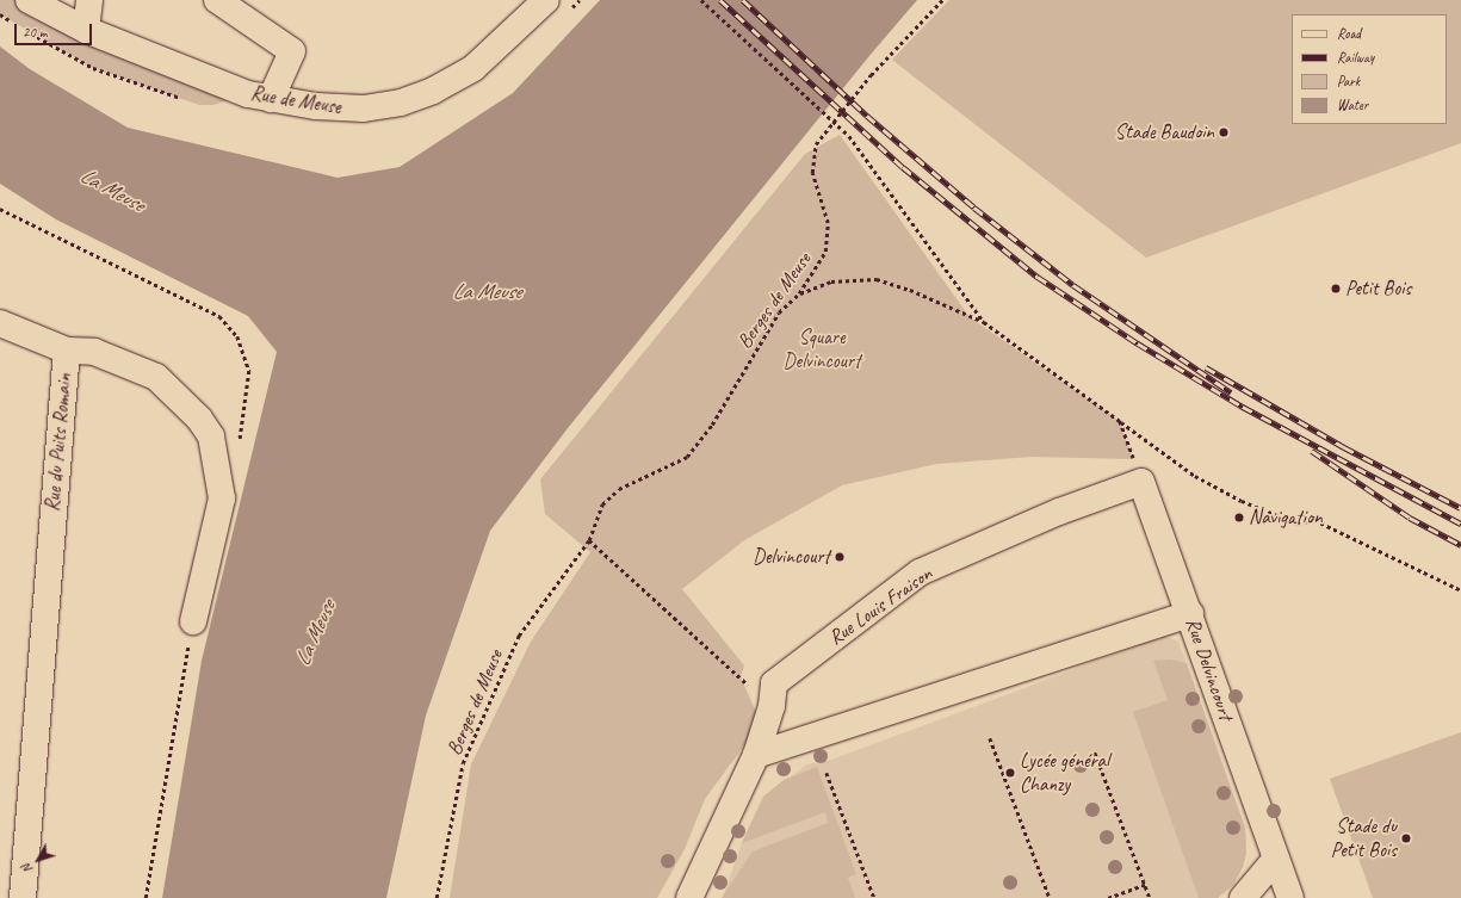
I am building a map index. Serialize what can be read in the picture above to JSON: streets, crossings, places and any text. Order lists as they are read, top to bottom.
{
  "streets": {
    "street": [
      "Rue de Meuse",
      "Rue du Puits Romain",
      "Rue Louis Fraison",
      "Rue Delvincourt"
    ],
    "path": ["Berges de Meuse"]
  },
  "crossings": [
    ["Rue Louis Fraison", "Rue Delvincourt"]
  ],
  "water": ["La Meuse"],
  "parks": ["Square Delvincourt"],
  "places": [
    "Stade Baudoin",
    "Petit Bois",
    "Navigation",
    "Delvincourt",
    "Lycée général Chanzy",
    "Stade du Petit Bois"
  ],
  "legend": [
    "Road",
    "Railway",
    "Park",
    "Water"
  ],
  "scale_bar": "20 m",
  "north": "bottom left"
}
